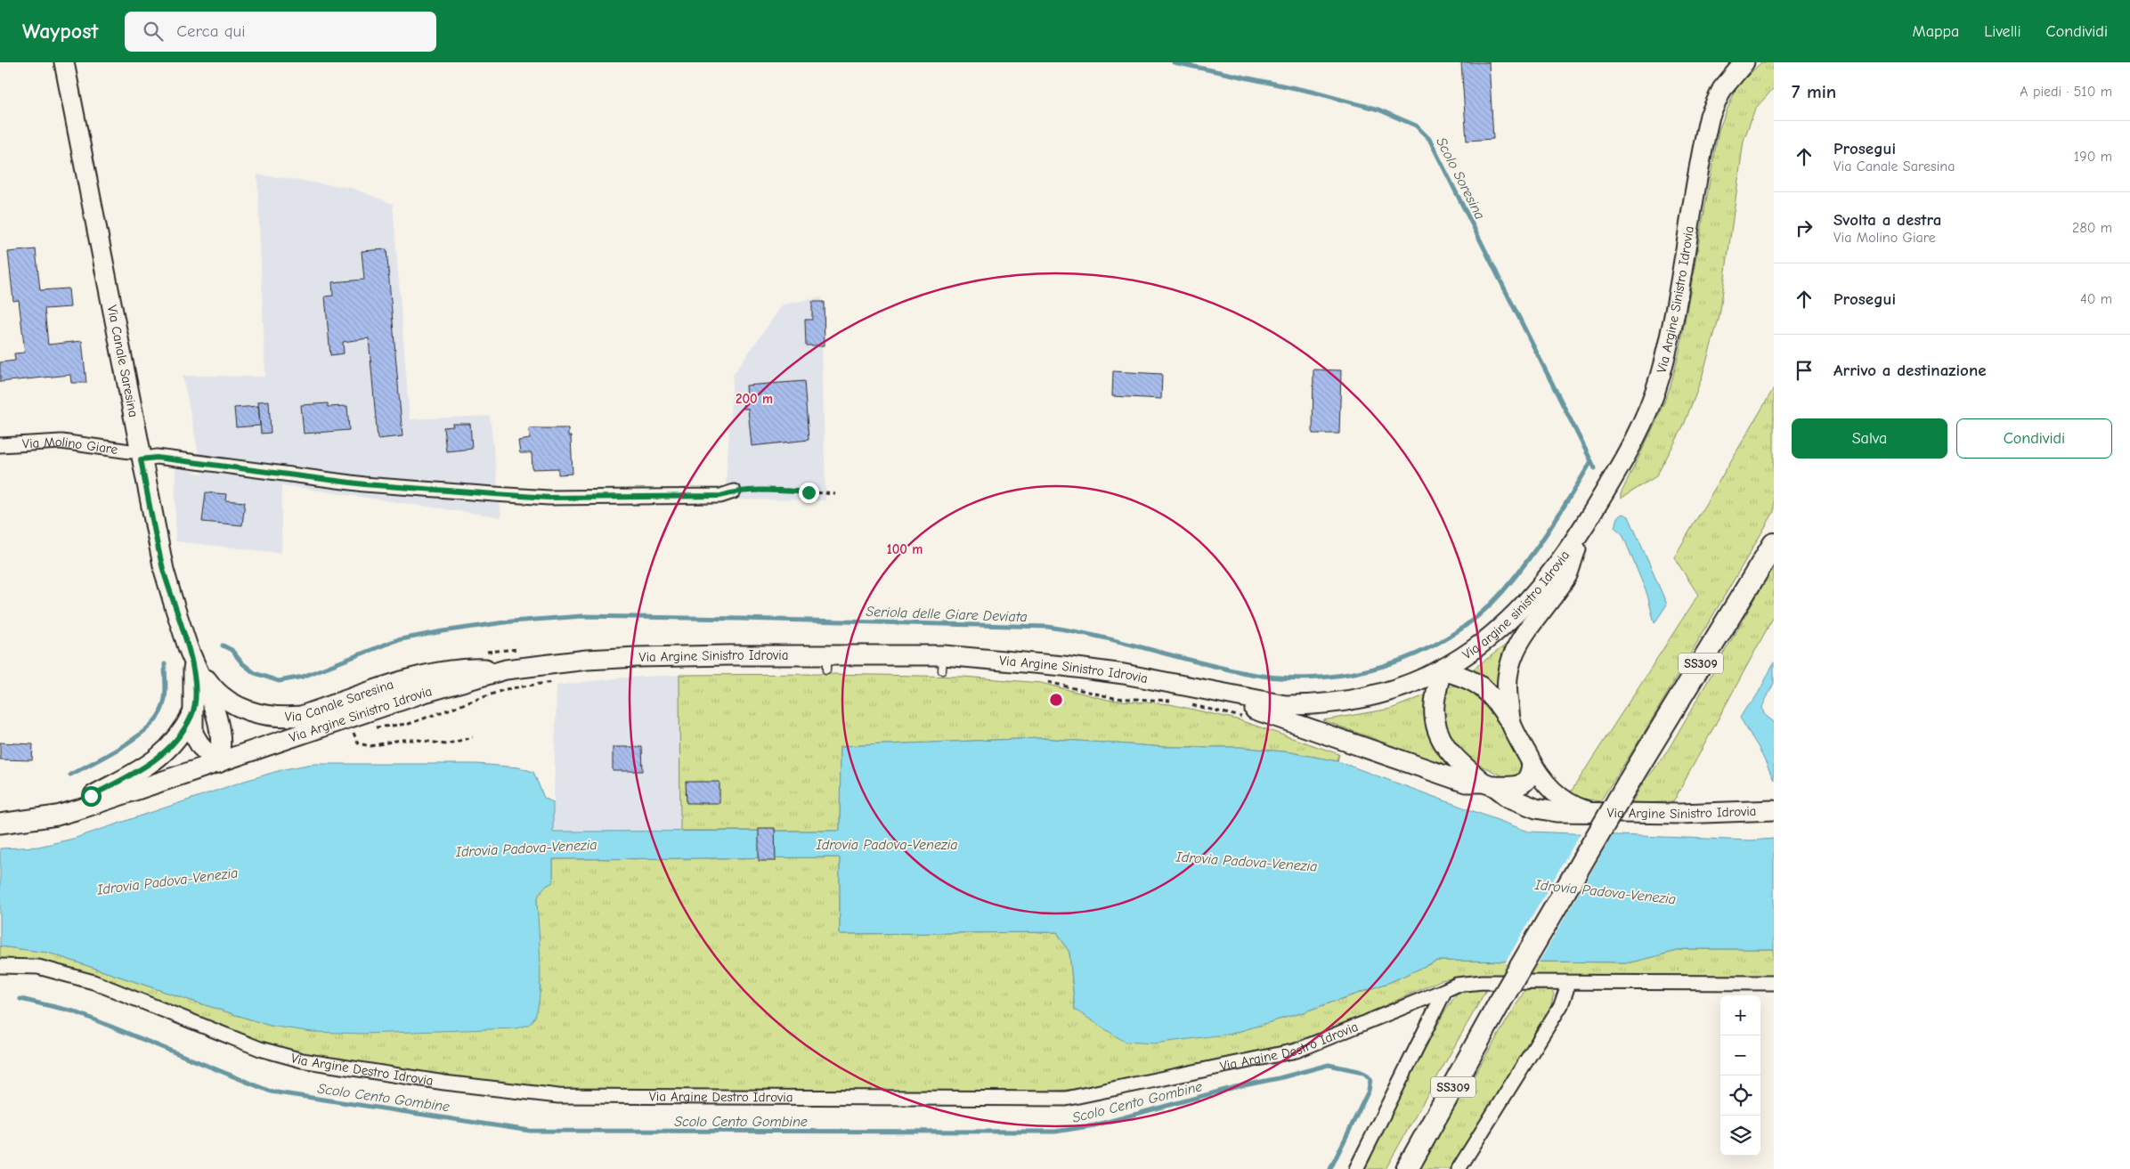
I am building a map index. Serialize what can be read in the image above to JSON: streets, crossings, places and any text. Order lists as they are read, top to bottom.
{
  "streets": {
    "main road": [
      "Via Argine Sinistro Idrovia",
      "Via Canale Saresina",
      "Via argine sinistro Idrovia",
      "SS309"
    ],
    "street": ["Via Molino Giare", "Via Argine Destro Idrovia"]
  },
  "crossings": [
    ["Via Argine Sinistro Idrovia", "Via Canale Saresina"],
    ["Via Argine Sinistro Idrovia", "Via argine sinistro Idrovia"],
    ["Via Canale Saresina", "Via Molino Giare"]
  ],
  "water": [
    "Scolo Soresina",
    "Seriola delle Giare Deviata",
    "Idrovia Padova-Venezia",
    "Scolo Cento Gombine"
  ],
  "page": {
    "header": "Waypost",
    "search": "Cerca qui",
    "nav": ["Mappa", "Livelli", "Condividi"],
    "heading": ["7 min", "A piedi · 510 m"],
    "list": [
      ["Prosegui", "Via Canale Saresina", "190 m"],
      ["Svolta a destra", "Via Molino Giare", "280 m"],
      ["Prosegui", "40 m"],
      "Arrivo a destinazione"
    ],
    "buttons": ["Salva", "Condividi"],
    "map_buttons": ["+", "−"]
  },
  "rings": ["200 m", "100 m"]
}
